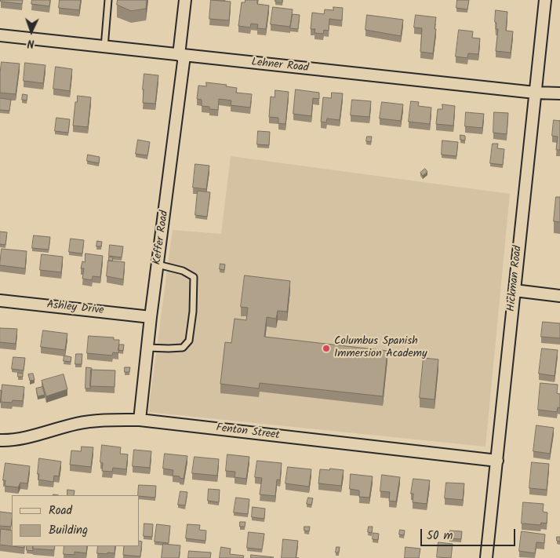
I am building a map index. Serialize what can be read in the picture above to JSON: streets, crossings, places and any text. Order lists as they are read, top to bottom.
{
  "streets": {
    "street": [
      "Lehner Road",
      "Keffer Road",
      "Hickman Road",
      "Ashley Drive",
      "Fenton Street"
    ]
  },
  "crossings": [
    ["Lehner Road", "Keffer Road"],
    ["Lehner Road", "Hickman Road"],
    ["Keffer Road", "Ashley Drive"],
    ["Keffer Road", "Fenton Street"],
    ["Hickman Road", "Fenton Street"]
  ],
  "places": ["Columbus Spanish Immersion Academy"],
  "legend": ["Road", "Building"],
  "scale_bar": "50 m",
  "north": "bottom"
}
